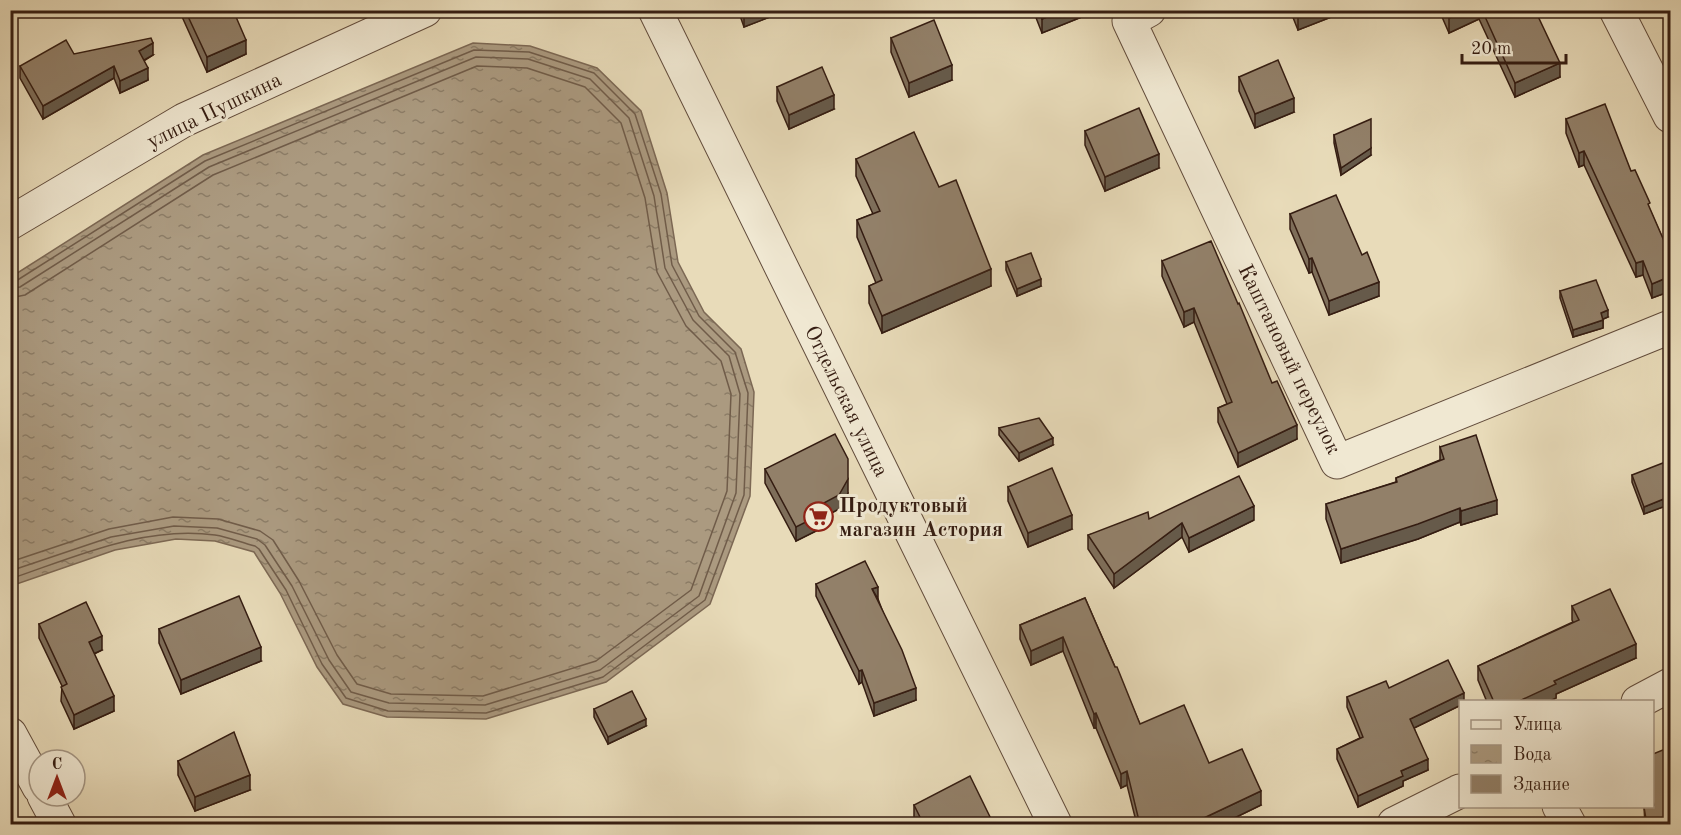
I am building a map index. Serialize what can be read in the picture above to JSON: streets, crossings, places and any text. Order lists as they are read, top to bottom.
{
  "streets": {
    "street": ["улица Пушкина", "Каштановый переулок", "Отдельская улица"]
  },
  "places": {
    "supermarket": ["Продуктовый магазин Астория"]
  },
  "legend": ["Улица", "Вода", "Здание"],
  "scale_bar": "20 m",
  "north": "top"
}
